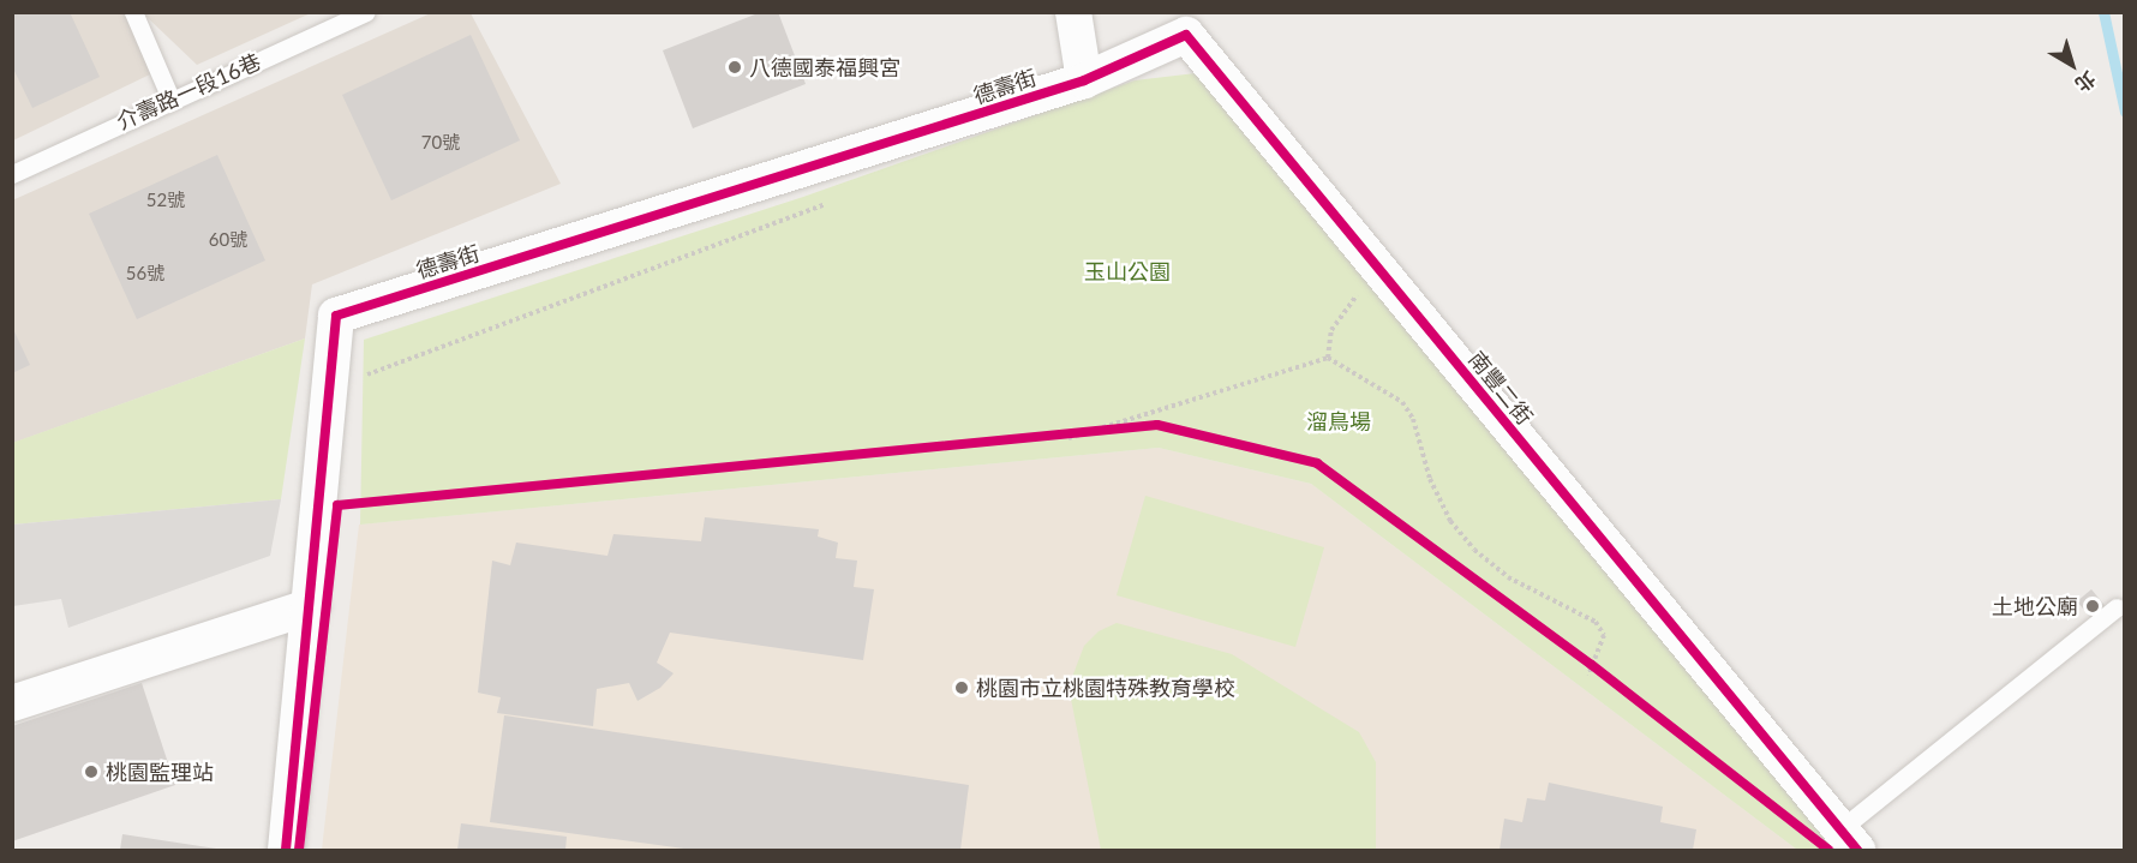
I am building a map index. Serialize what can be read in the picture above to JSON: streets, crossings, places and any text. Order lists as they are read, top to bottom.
{
  "streets": {
    "street": ["德壽街", "南豐二街"],
    "lane": ["介壽路一段16巷"]
  },
  "crossings": [
    ["德壽街", "南豐二街"]
  ],
  "parks": ["玉山公園", "溜鳥場"],
  "places": [
    "八德國泰福興宮",
    "土地公廟",
    "桃園市立桃園特殊教育學校",
    "桃園監理站"
  ],
  "house_numbers": [
    "70號",
    "52號",
    "60號",
    "56號"
  ],
  "north": "bottom right"
}
